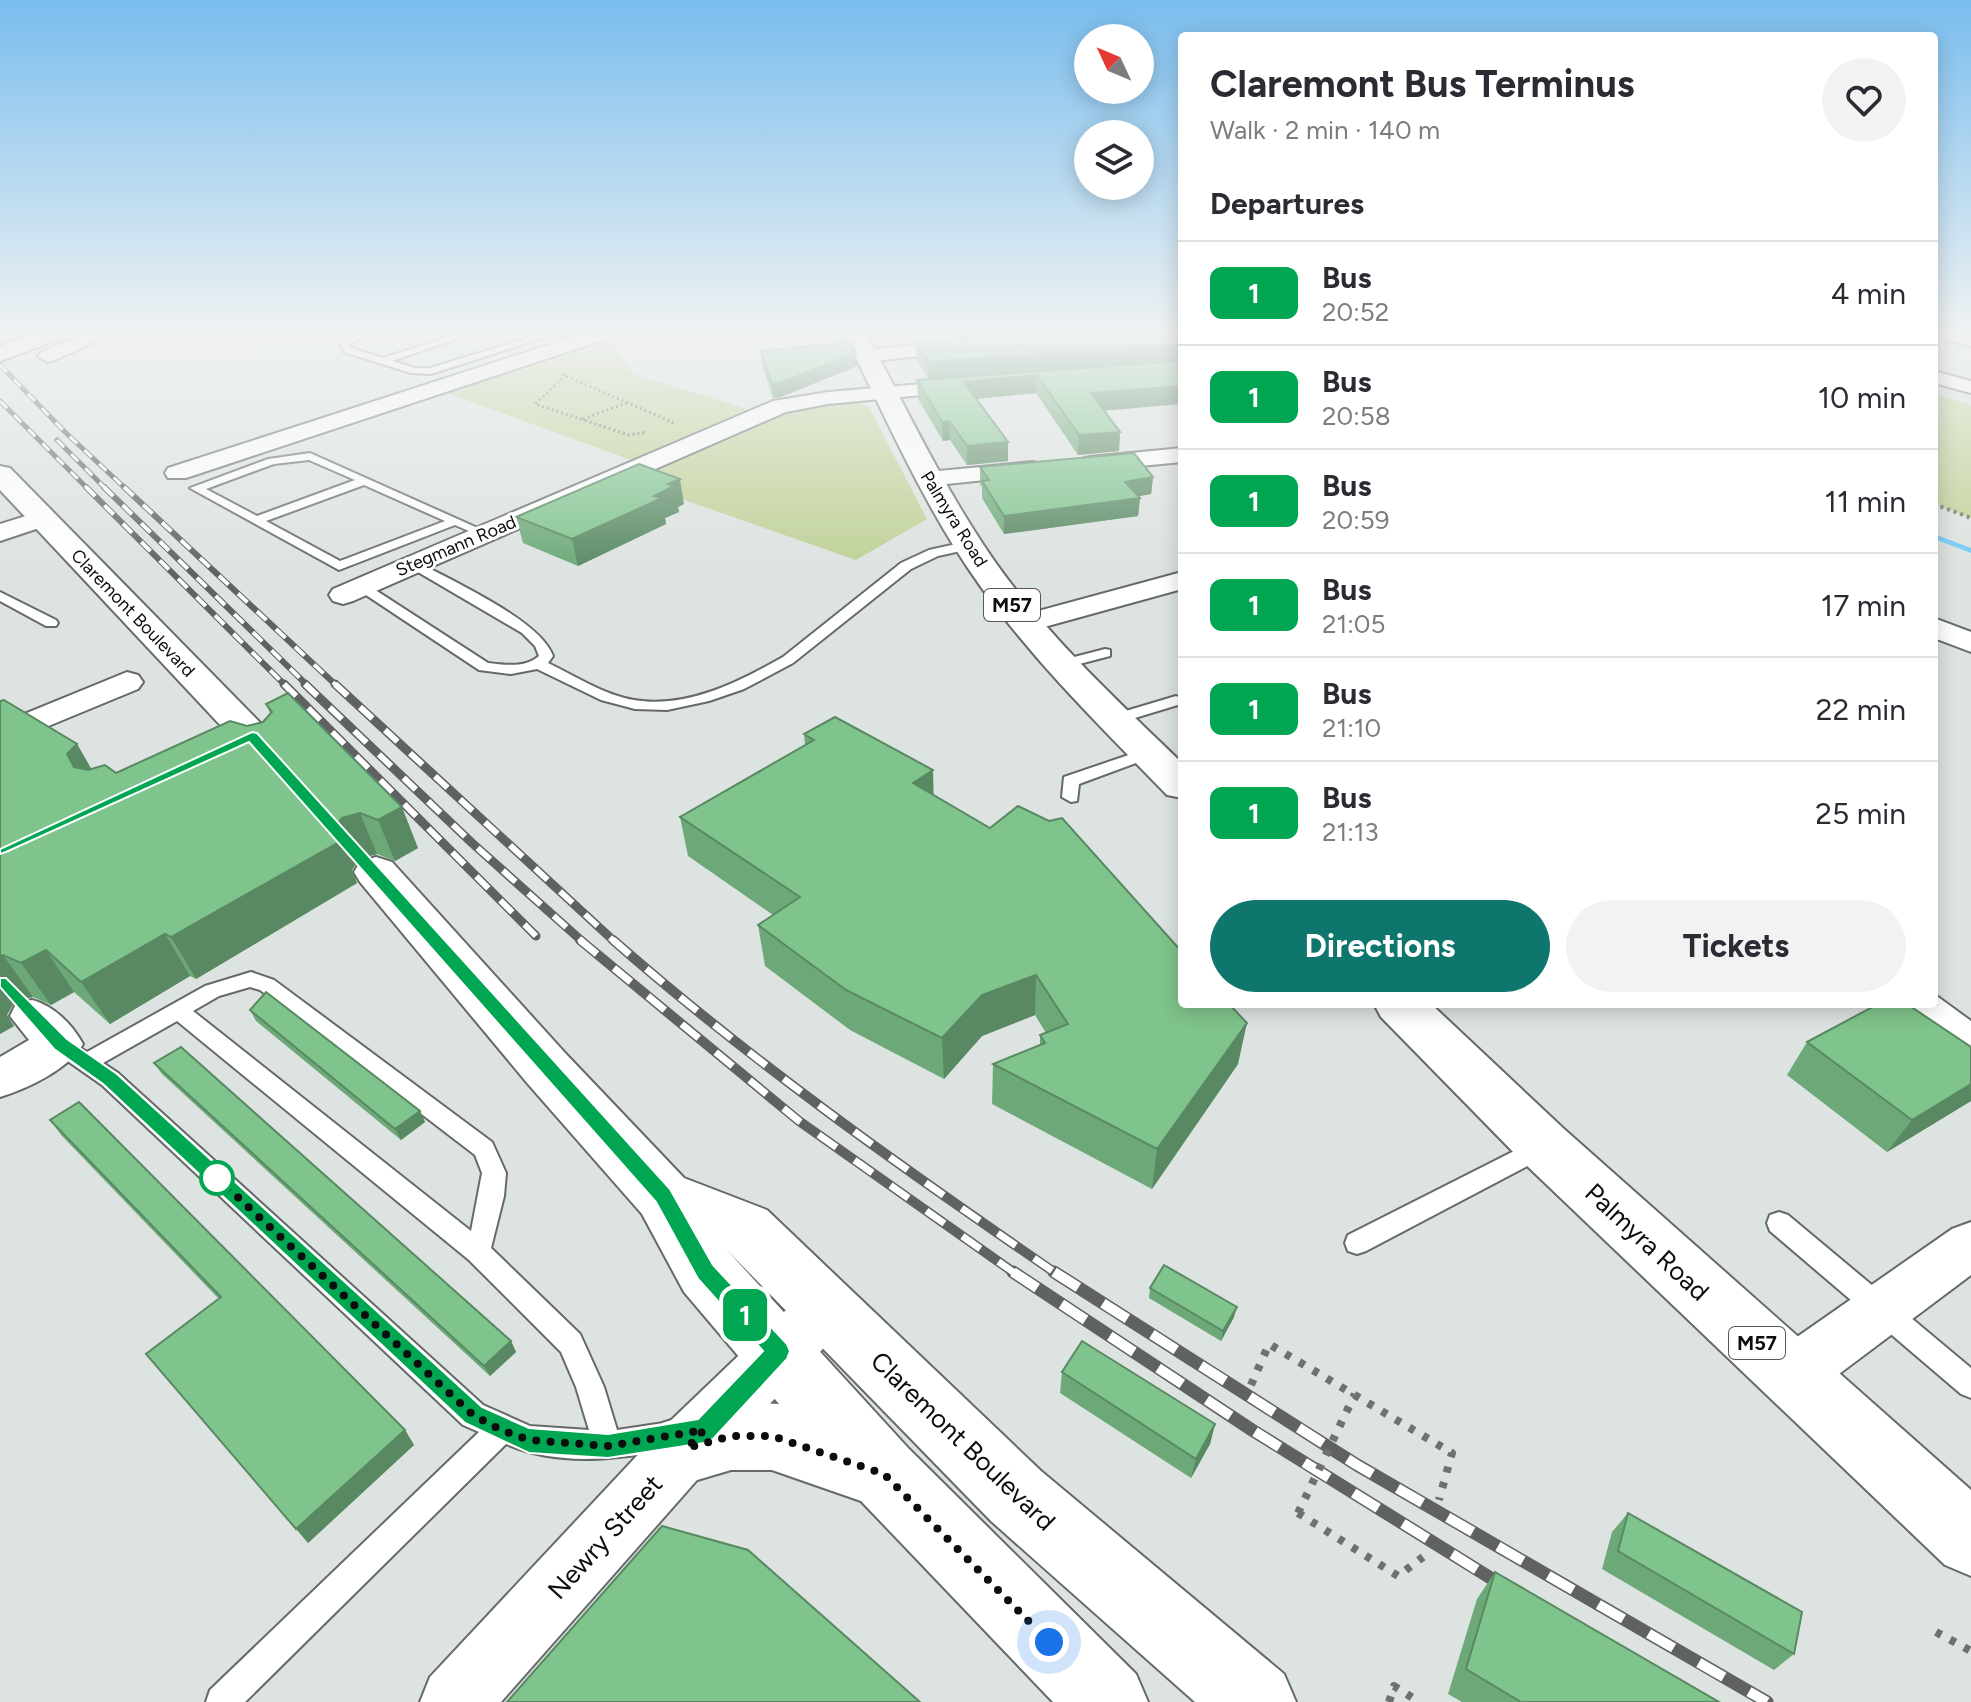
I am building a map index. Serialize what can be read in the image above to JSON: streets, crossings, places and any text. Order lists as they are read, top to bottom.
{
  "streets": {
    "street": [
      "Palmyra Road",
      "Stegmann Road",
      "M57",
      "Claremont Boulevard",
      "Newry Street"
    ]
  },
  "crossings": [
    ["Claremont Boulevard", "Newry Street"]
  ],
  "lines": ["bus line 1"],
  "north": "top left",
  "page": {
    "on_map": "1",
    "heading": [
      ["Claremont Bus Terminus", "Walk · 2 min · 140 m"],
      "Departures"
    ],
    "list": [
      {
        "mark": "1",
        "name": "Bus",
        "note": "20:52",
        "value": "4 min"
      },
      {
        "mark": "1",
        "name": "Bus",
        "note": "20:58",
        "value": "10 min"
      },
      {
        "mark": "1",
        "name": "Bus",
        "note": "20:59",
        "value": "11 min"
      },
      {
        "mark": "1",
        "name": "Bus",
        "note": "21:05",
        "value": "17 min"
      },
      {
        "mark": "1",
        "name": "Bus",
        "note": "21:10",
        "value": "22 min"
      },
      {
        "mark": "1",
        "name": "Bus",
        "note": "21:13",
        "value": "25 min"
      }
    ],
    "buttons": ["Directions", "Tickets"]
  }
}
